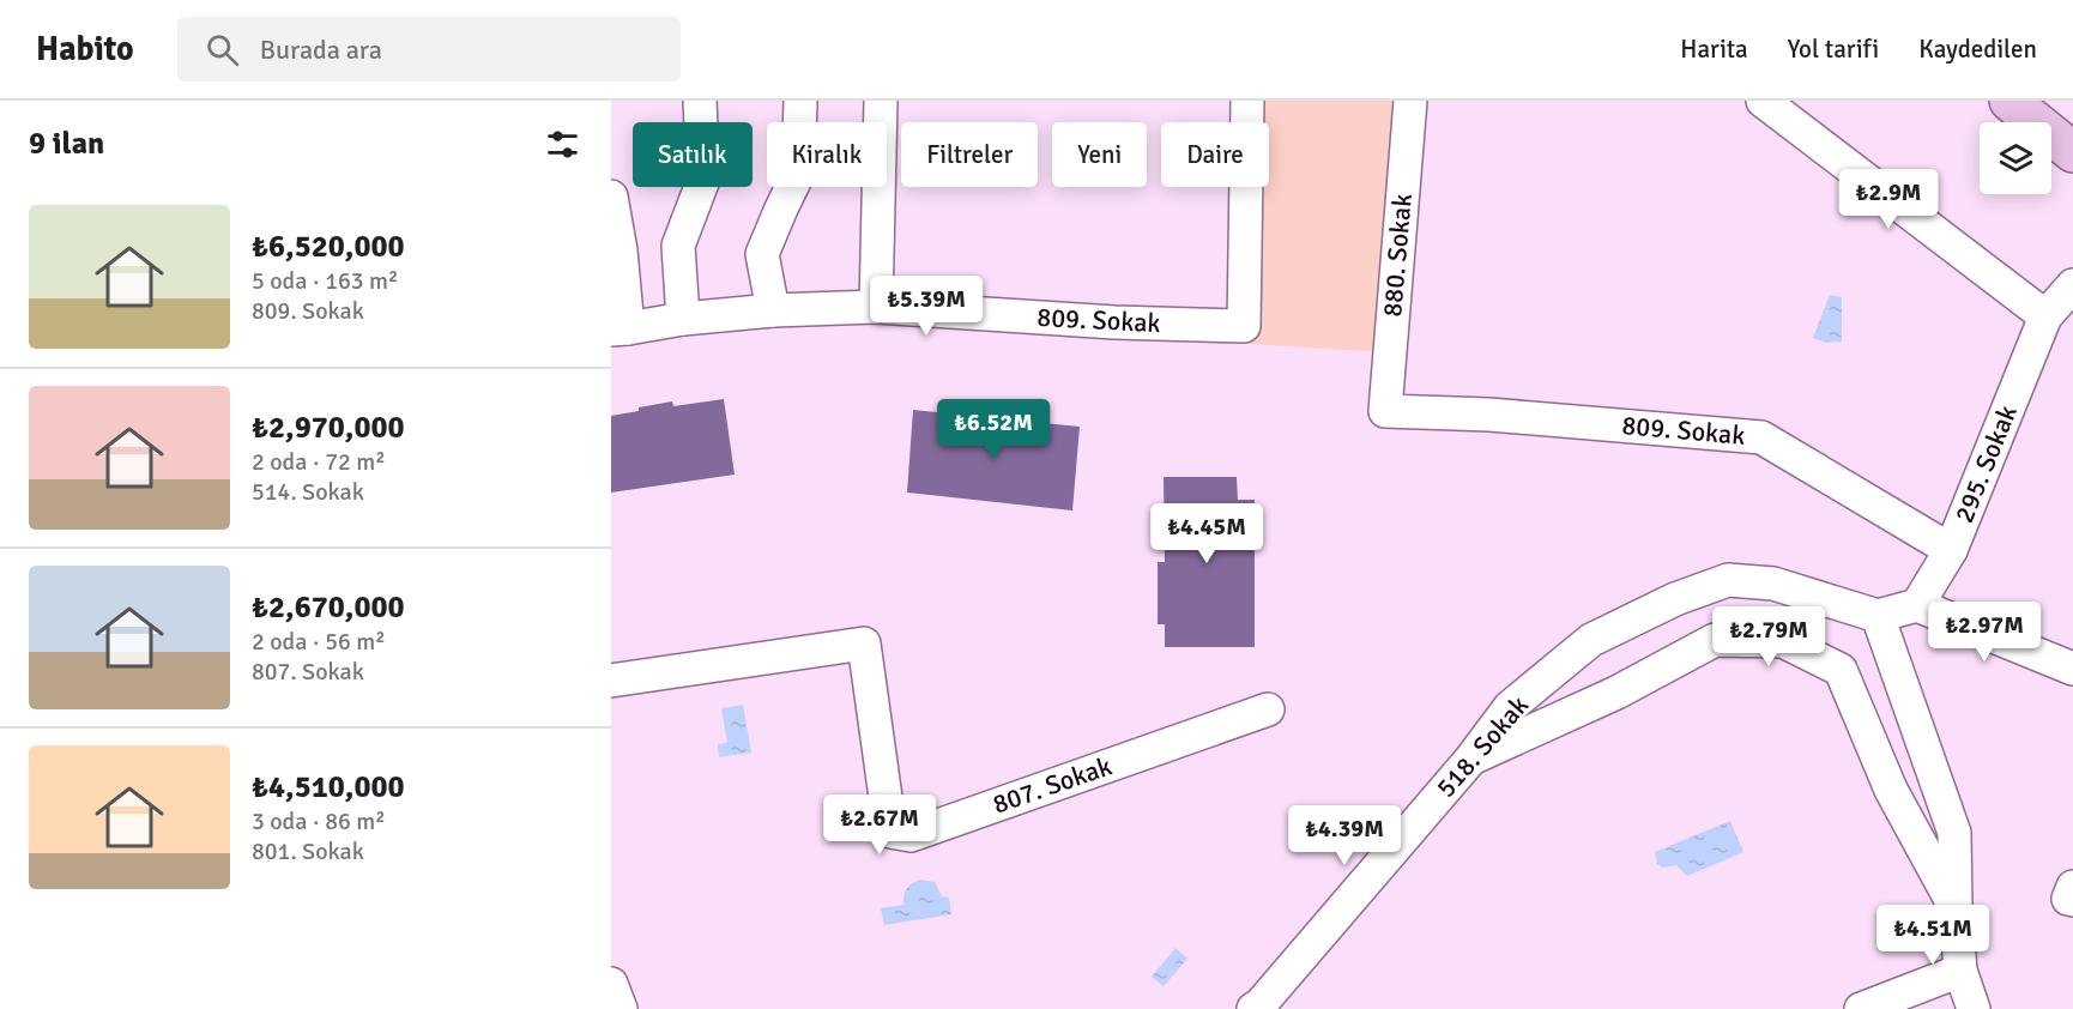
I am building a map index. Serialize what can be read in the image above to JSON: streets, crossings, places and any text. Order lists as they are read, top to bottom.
{
  "streets": {
    "street": [
      "880. Sokak",
      "809. Sokak",
      "295. Sokak",
      "518. Sokak",
      "807. Sokak"
    ]
  },
  "crossings": [
    ["880. Sokak", "809. Sokak"],
    ["809. Sokak", "295. Sokak"]
  ],
  "page": {
    "header": "Habito",
    "search": "Burada ara",
    "nav": ["Harita", "Yol tarifi", "Kaydedilen"],
    "heading": "9 ilan",
    "chip": [
      "Satılık",
      "Kiralık",
      "Filtreler",
      "Yeni",
      "Daire"
    ],
    "price": [
      "₺2.9M",
      "₺5.39M",
      "₺6.52M",
      "₺4.45M",
      "₺2.97M",
      "₺2.79M",
      "₺2.67M",
      "₺4.39M",
      "₺4.51M"
    ],
    "list": [
      {
        "name": "₺6,520,000",
        "note": "5 oda · 163 m² · 809. Sokak"
      },
      {
        "name": "₺2,970,000",
        "note": "2 oda · 72 m² · 514. Sokak"
      },
      {
        "name": "₺2,670,000",
        "note": "2 oda · 56 m² · 807. Sokak"
      },
      {
        "name": "₺4,510,000",
        "note": "3 oda · 86 m² · 801. Sokak"
      }
    ]
  }
}
